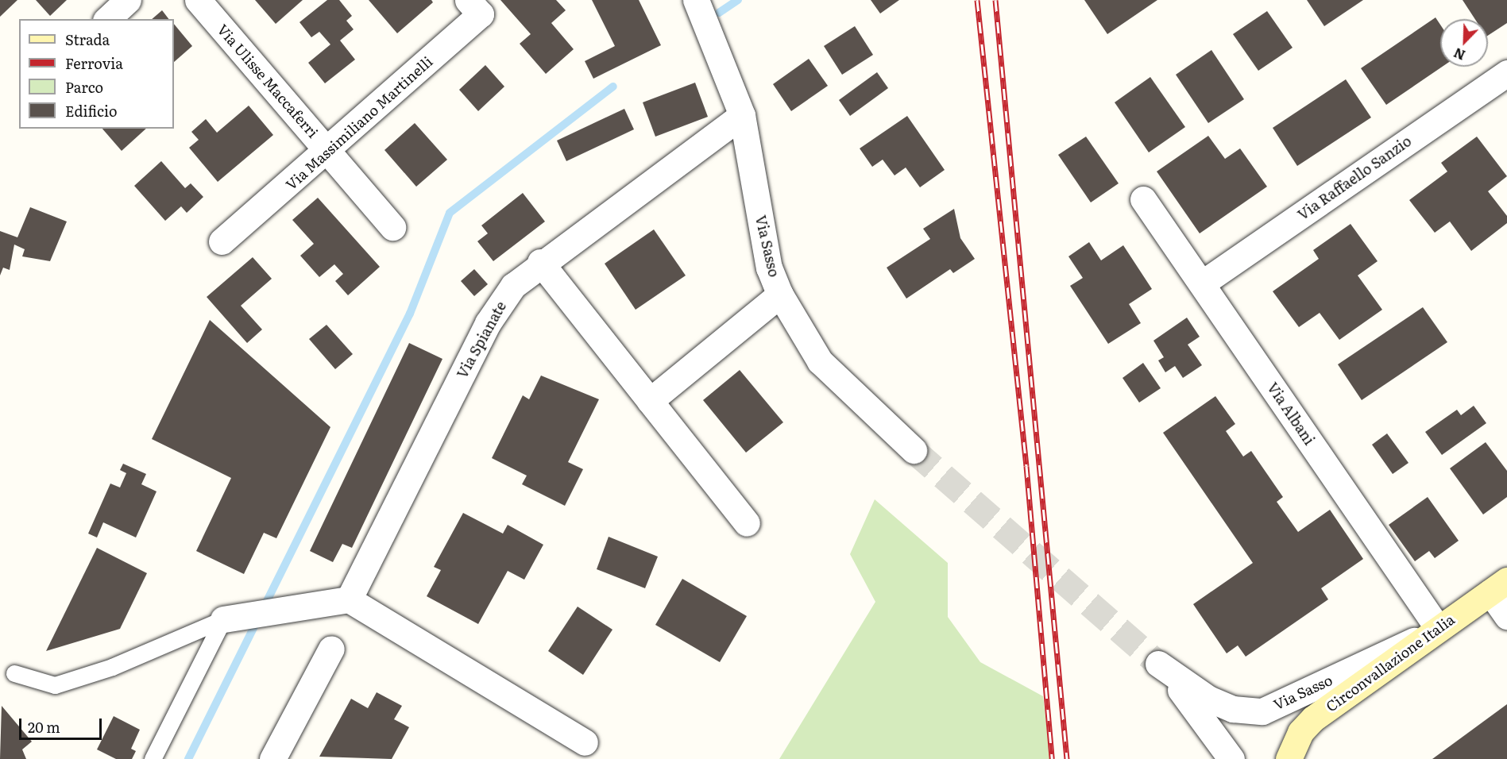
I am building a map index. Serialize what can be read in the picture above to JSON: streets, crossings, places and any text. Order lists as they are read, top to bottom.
{
  "streets": {
    "main road": ["Circonvallazione Italia"],
    "street": [
      "Via Ulisse Maccaferri",
      "Via Massimiliano Martinelli",
      "Via Raffaello Sanzio",
      "Via Sasso",
      "Via Spianate",
      "Via Albani"
    ]
  },
  "crossings": [
    ["Via Ulisse Maccaferri", "Via Massimiliano Martinelli"],
    ["Via Raffaello Sanzio", "Via Albani"],
    ["Via Sasso", "Via Spianate"],
    ["Via Sasso", "Via Albani"],
    ["Via Sasso", "Circonvallazione Italia"],
    ["Via Albani", "Circonvallazione Italia"]
  ],
  "legend": [
    "Strada",
    "Ferrovia",
    "Parco",
    "Edificio"
  ],
  "scale_bar": "20 m",
  "north": "bottom left"
}
